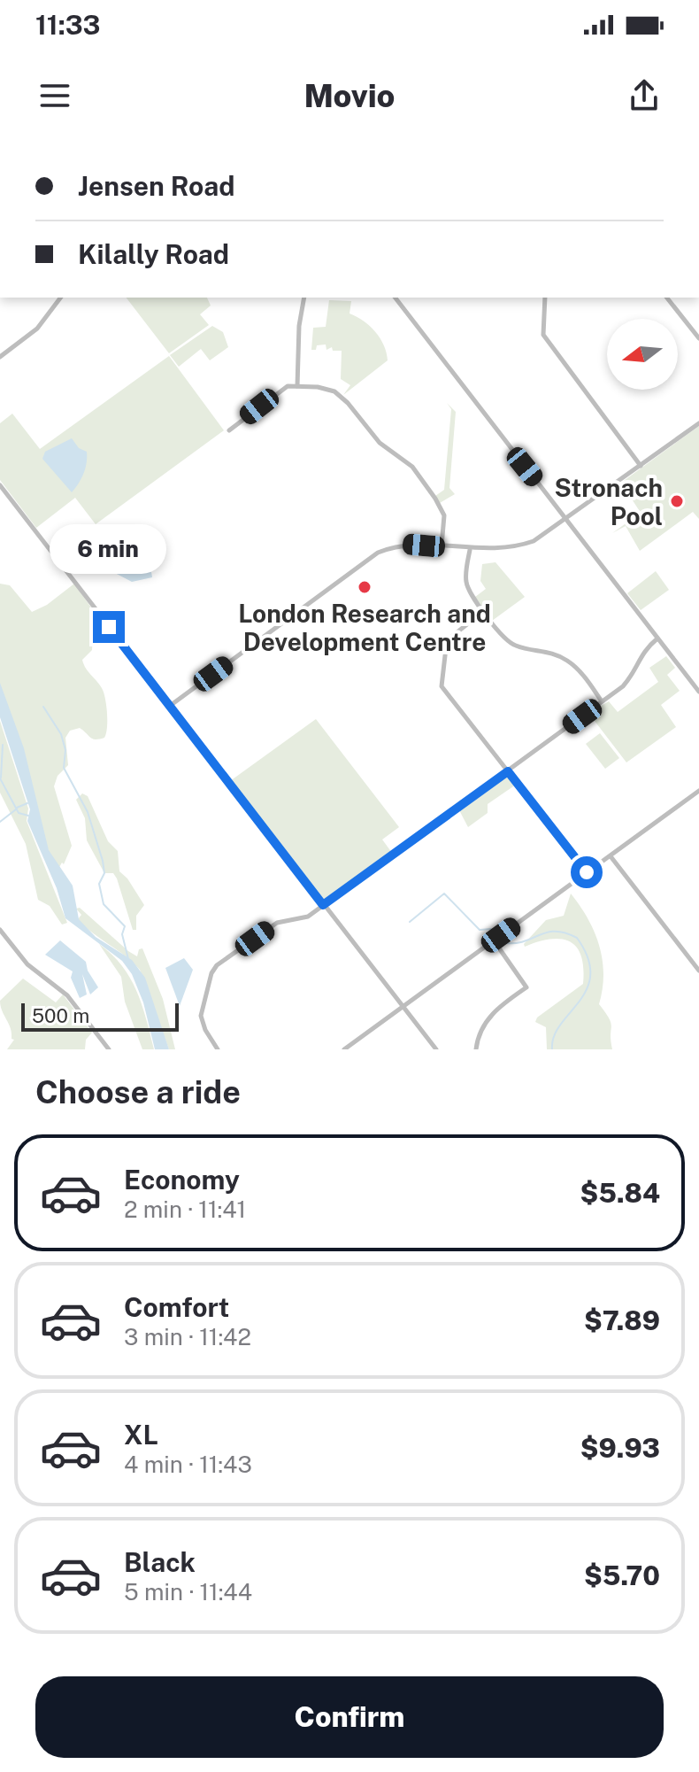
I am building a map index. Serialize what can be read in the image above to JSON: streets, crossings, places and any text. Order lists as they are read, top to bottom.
{
  "places": ["Stronach Pool", "London Research and Development Centre"],
  "scale_bar": "500 m",
  "north": "left",
  "page": {
    "status": "11:33",
    "header": "Movio",
    "banner": ["Jensen Road", "Kilally Road"],
    "bubble": "6 min",
    "scale": "500 m",
    "heading": "Choose a ride",
    "list": [
      {
        "name": "Economy",
        "note": "2 min · 11:41",
        "value": "$5.84"
      },
      {
        "name": "Comfort",
        "note": "3 min · 11:42",
        "value": "$7.89"
      },
      {
        "name": "XL",
        "note": "4 min · 11:43",
        "value": "$9.93"
      },
      {
        "name": "Black",
        "note": "5 min · 11:44",
        "value": "$5.70"
      }
    ],
    "buttons": "Confirm"
  }
}
